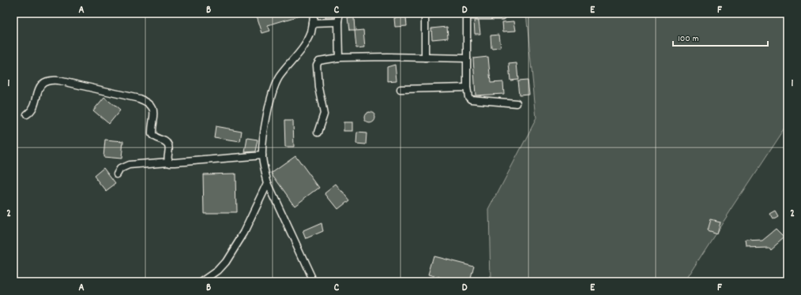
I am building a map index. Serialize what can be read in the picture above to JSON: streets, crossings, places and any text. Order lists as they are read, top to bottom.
{
  "scale_bar": "100 m",
  "grid": {
    "columns": [
      "A",
      "B",
      "C",
      "D",
      "E",
      "F"
    ],
    "rows": ["1", "2"]
  }
}
